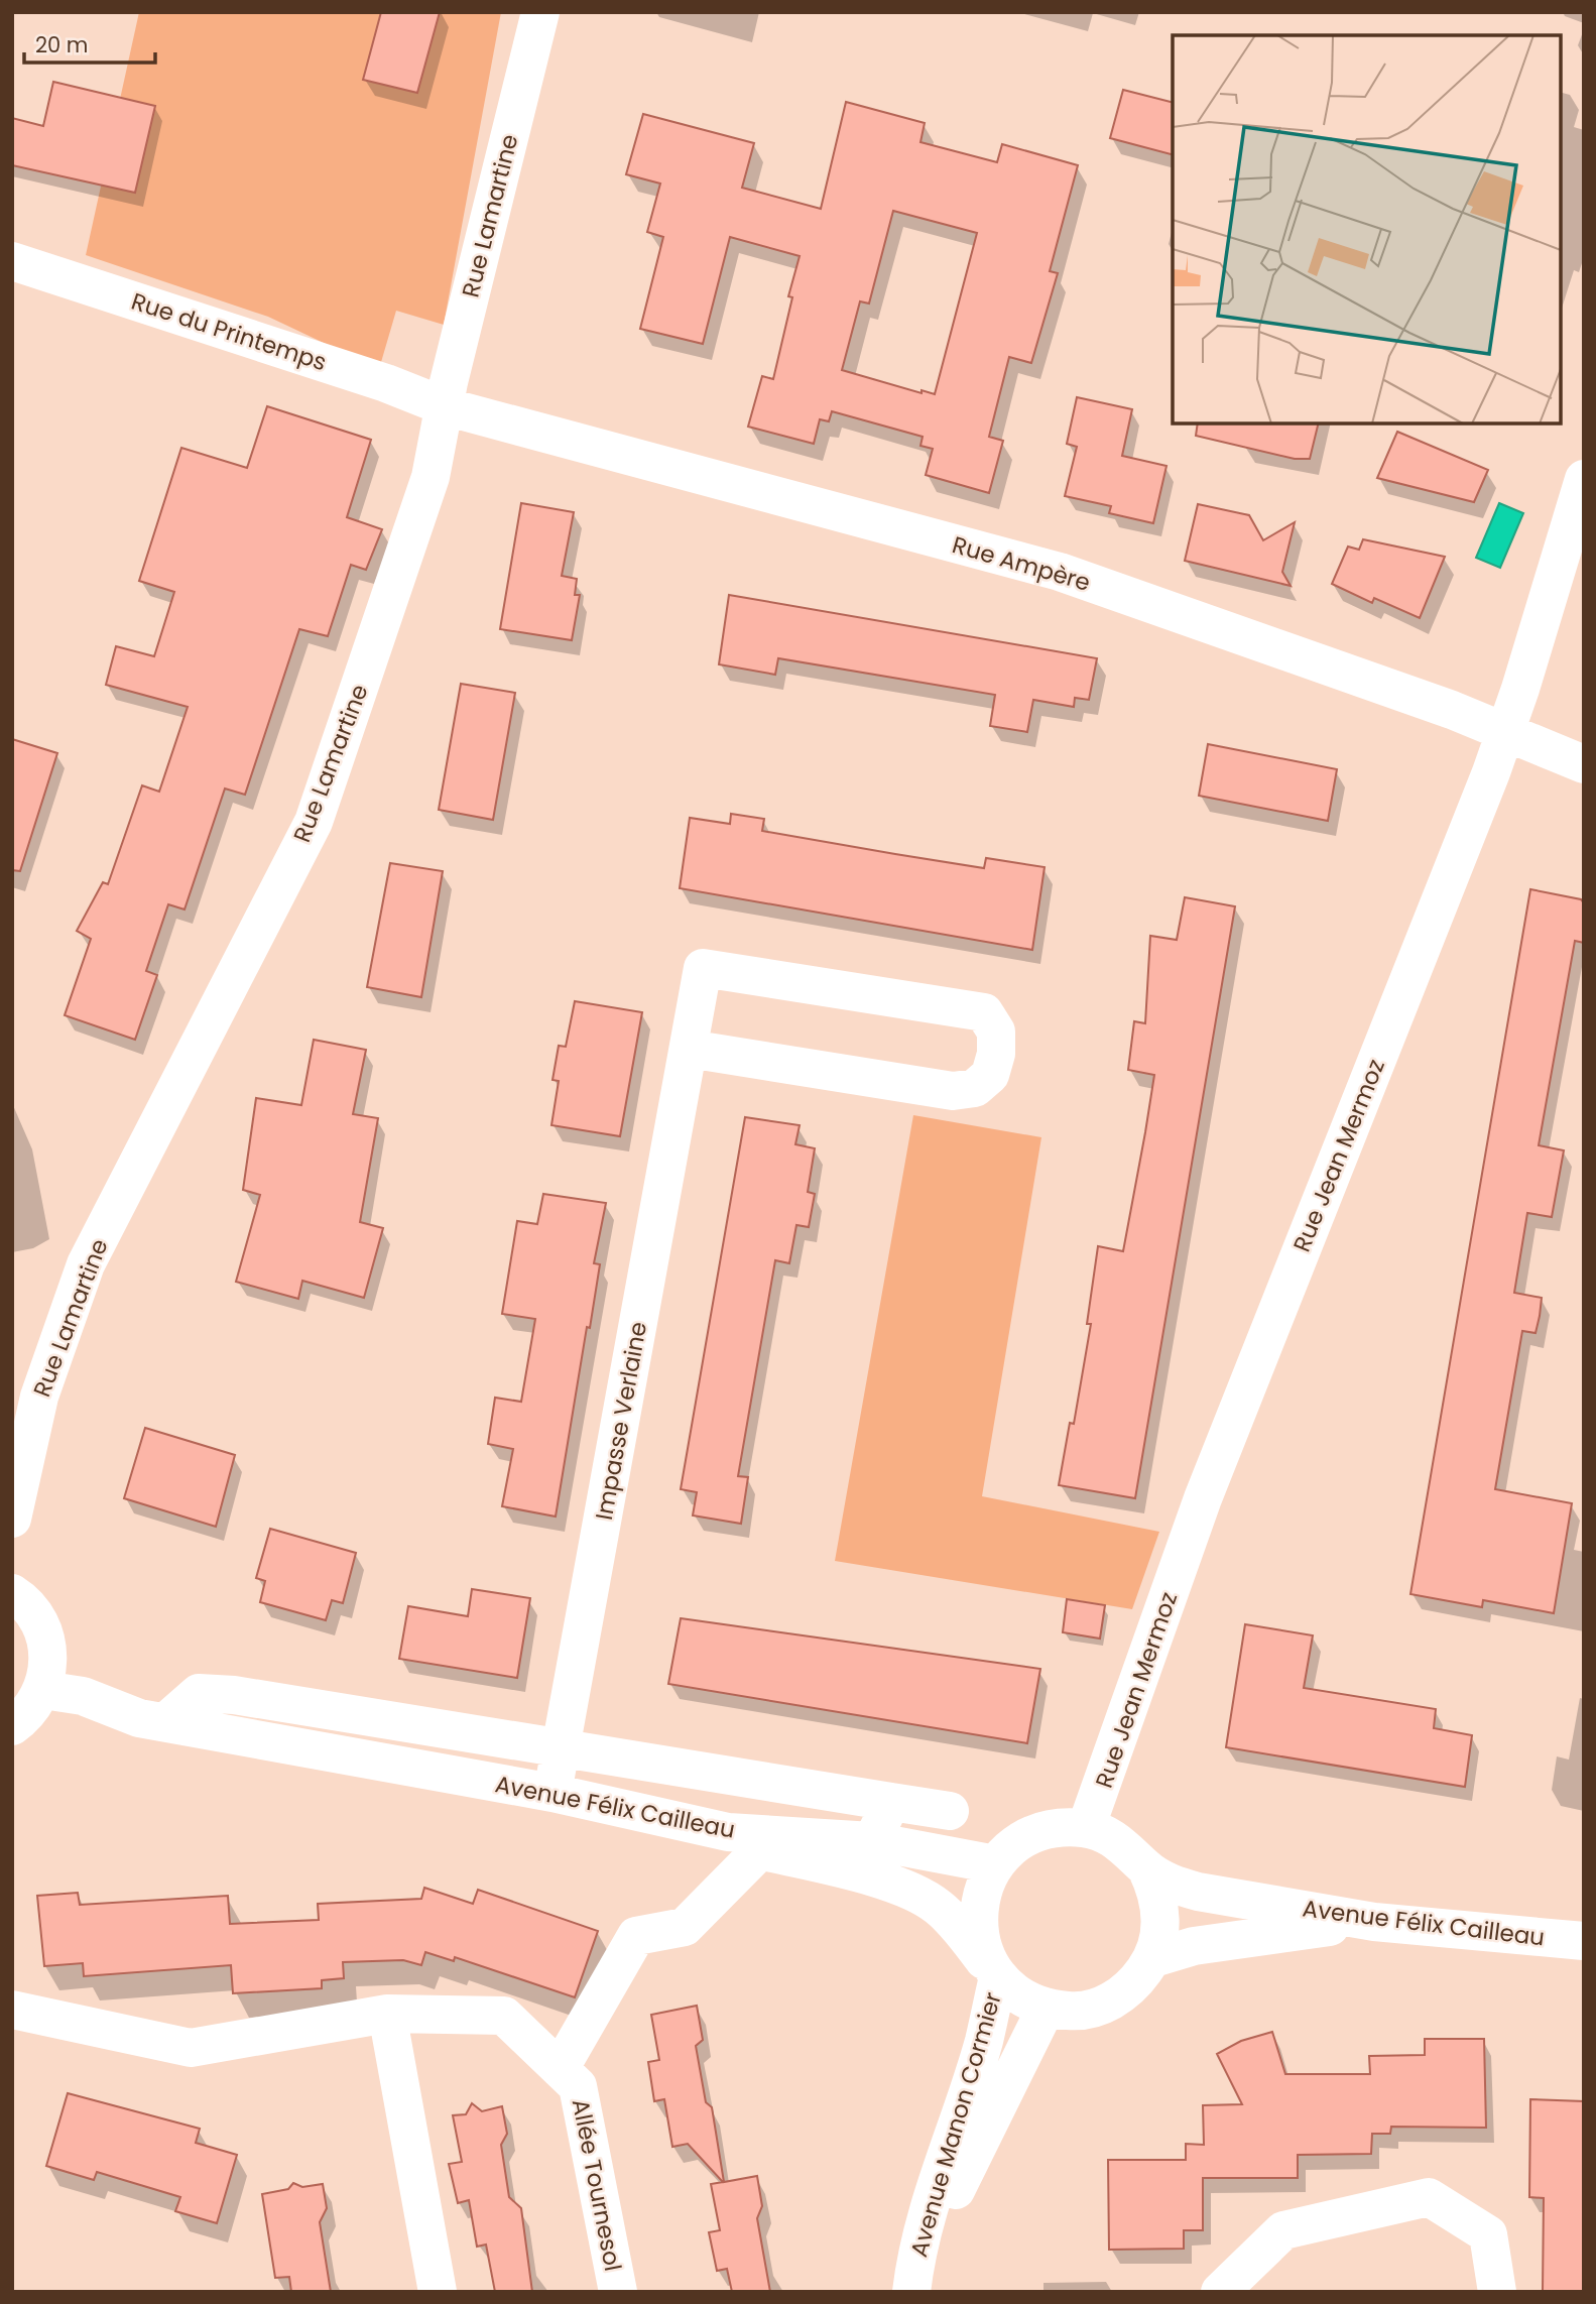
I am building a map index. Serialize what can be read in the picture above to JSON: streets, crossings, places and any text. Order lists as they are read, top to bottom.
{
  "streets": {
    "street": [
      "Rue Lamartine",
      "Rue du Printemps",
      "Rue Ampère",
      "Rue Jean Mermoz",
      "Impasse Verlaine",
      "Avenue Félix Cailleau",
      "Avenue Manon Cormier",
      "Allée Tournesol"
    ]
  },
  "crossings": [
    ["Rue Lamartine", "Rue du Printemps"],
    ["Rue Lamartine", "Rue Ampère"],
    ["Rue du Printemps", "Rue Ampère"],
    ["Rue Ampère", "Rue Jean Mermoz"],
    ["Rue Jean Mermoz", "Avenue Félix Cailleau"],
    ["Rue Jean Mermoz", "Avenue Manon Cormier"],
    ["Impasse Verlaine", "Avenue Félix Cailleau"],
    ["Avenue Félix Cailleau", "Avenue Manon Cormier"]
  ],
  "scale_bar": "20 m"
}
